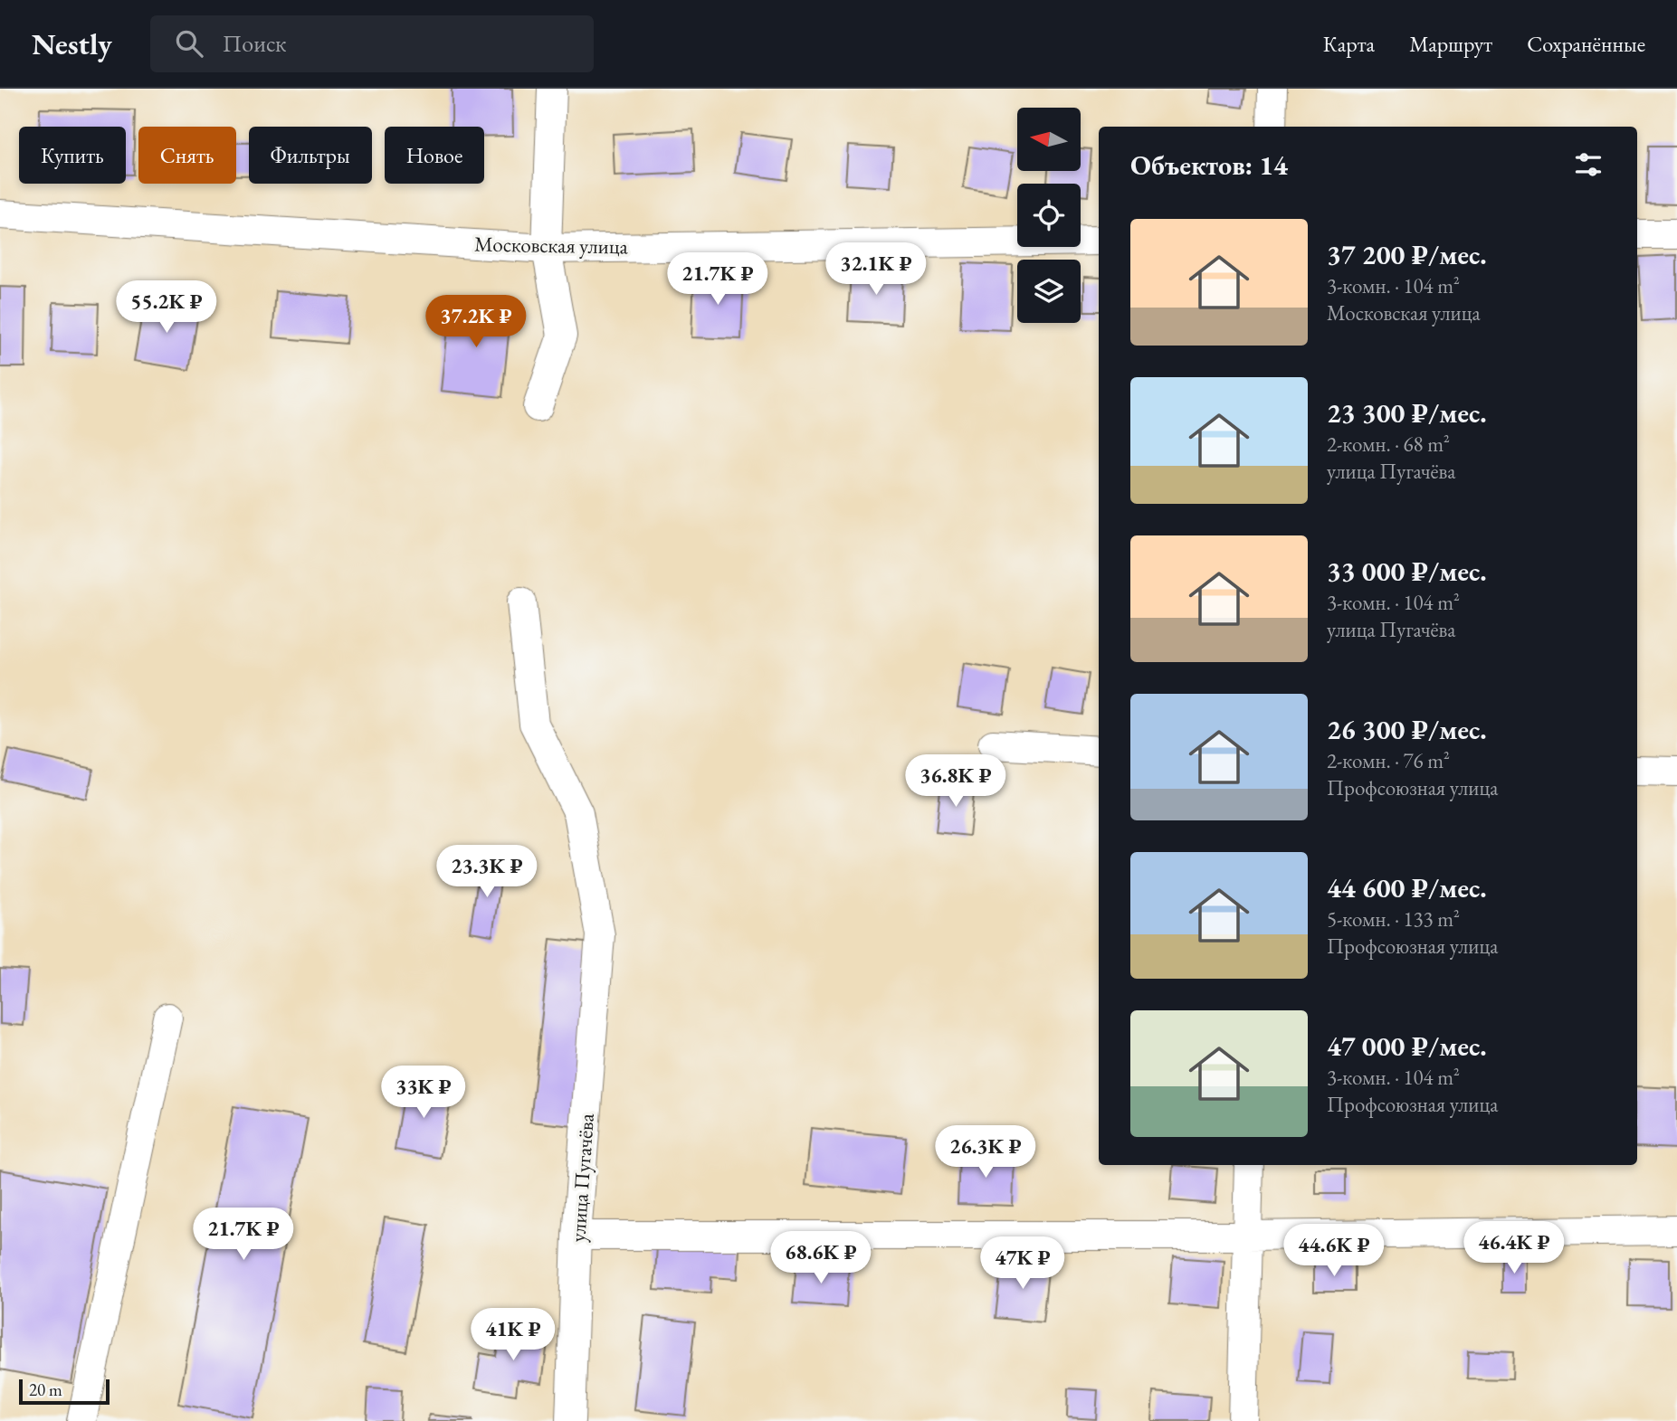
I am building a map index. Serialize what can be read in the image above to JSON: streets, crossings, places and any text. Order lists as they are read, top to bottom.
{
  "streets": {
    "street": ["Московская улица", "улица Пугачёва"]
  },
  "scale_bar": "20 m",
  "north": "left",
  "page": {
    "header": "Nestly",
    "search": "Поиск",
    "nav": ["Карта", "Маршрут", "Сохранённые"],
    "chip": [
      "Купить",
      "Снять",
      "Фильтры",
      "Новое"
    ],
    "heading": "Объектов: 14",
    "list": [
      {
        "name": "37 200 ₽/мес.",
        "note": "3-комн. · 104 m² · Московская улица"
      },
      {
        "name": "23 300 ₽/мес.",
        "note": "2-комн. · 68 m² · улица Пугачёва"
      },
      {
        "name": "33 000 ₽/мес.",
        "note": "3-комн. · 104 m² · улица Пугачёва"
      },
      {
        "name": "26 300 ₽/мес.",
        "note": "2-комн. · 76 m² · Профсоюзная улица"
      },
      {
        "name": "44 600 ₽/мес.",
        "note": "5-комн. · 133 m² · Профсоюзная улица"
      },
      {
        "name": "47 000 ₽/мес.",
        "note": "3-комн. · 104 m² · Профсоюзная улица"
      }
    ],
    "price": [
      "32.1K ₽",
      "21.7K ₽",
      "55.2K ₽",
      "37.2K ₽",
      "36.8K ₽",
      "23.3K ₽",
      "33K ₽",
      "26.3K ₽",
      "21.7K ₽",
      "46.4K ₽",
      "44.6K ₽",
      "68.6K ₽",
      "47K ₽",
      "41K ₽"
    ],
    "scale": "20 m"
  }
}
